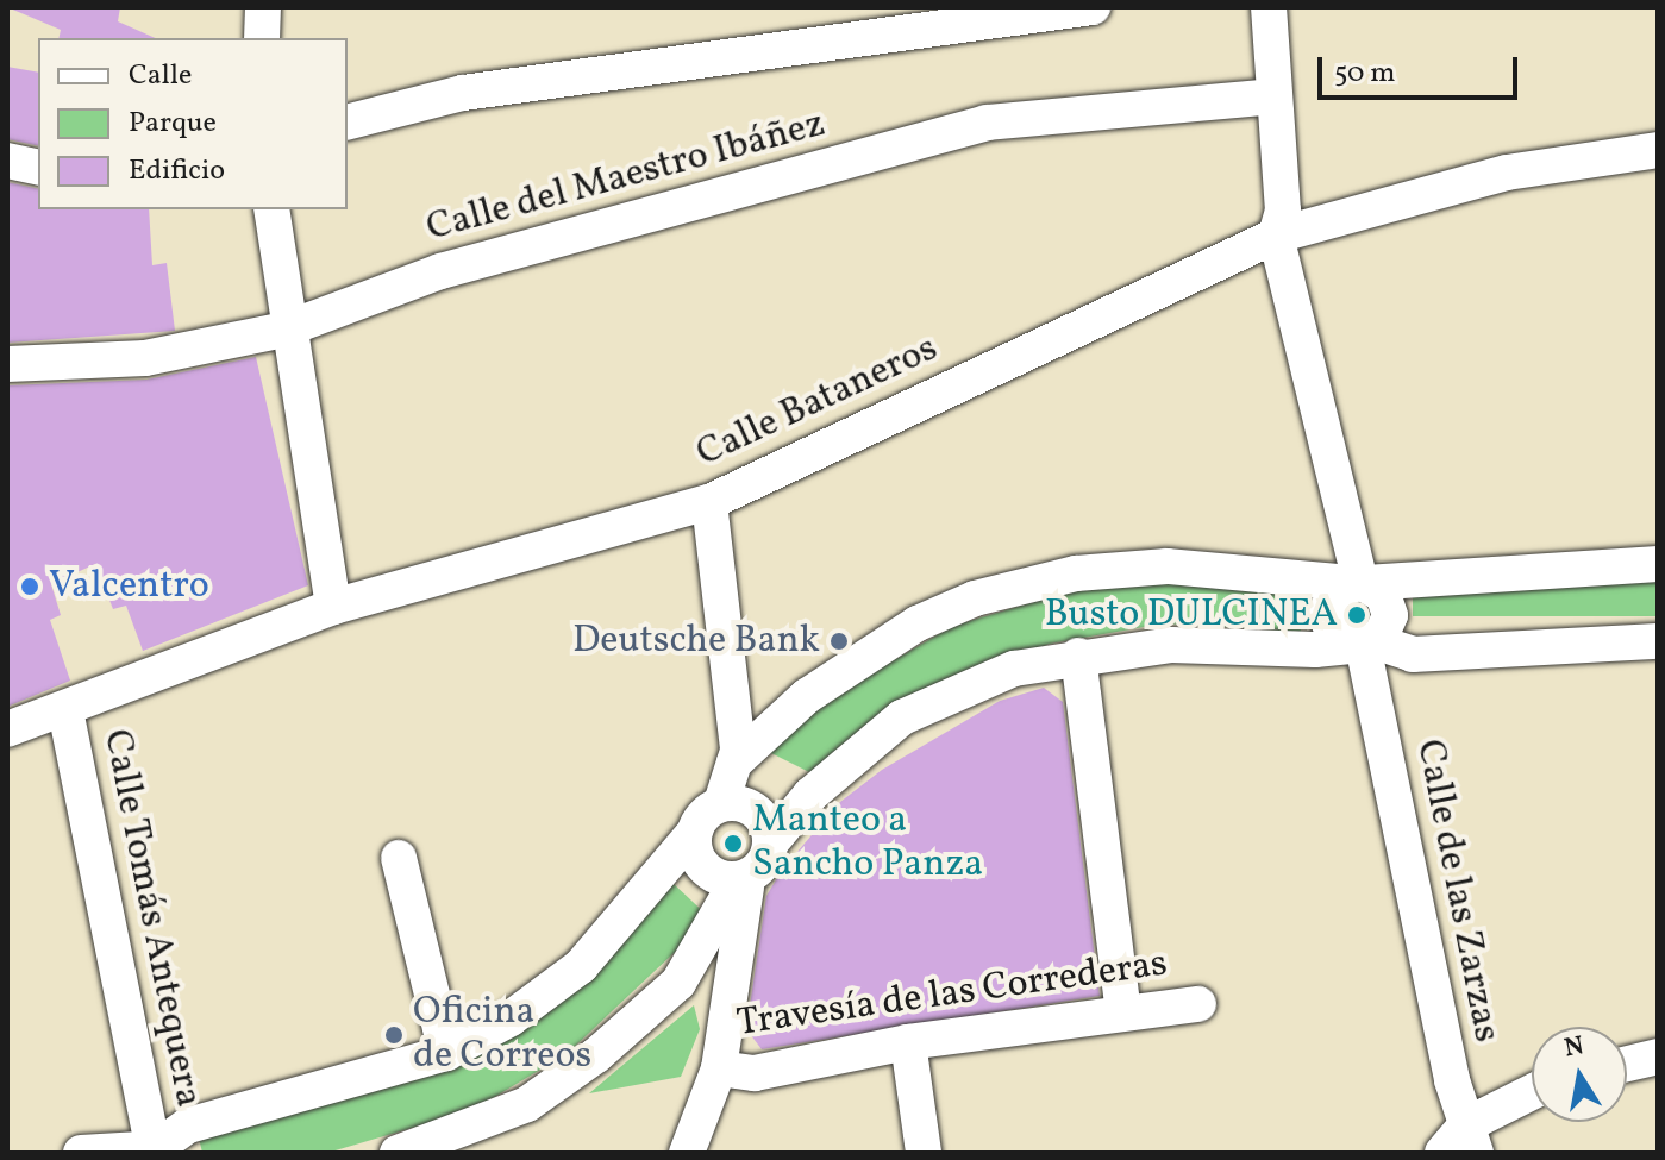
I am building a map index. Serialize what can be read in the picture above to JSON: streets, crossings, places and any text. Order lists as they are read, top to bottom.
{
  "streets": {
    "street": [
      "Calle del Maestro Ibáñez",
      "Calle Bataneros",
      "Calle de las Zarzas",
      "Calle Tomás Antequera",
      "Travesía de las Correderas"
    ]
  },
  "crossings": [
    ["Calle Bataneros", "Calle Tomás Antequera"]
  ],
  "places": [
    "Valcentro",
    "Busto DULCINEA",
    "Deutsche Bank",
    "Manteo a Sancho Panza",
    "Oficina de Correos"
  ],
  "legend": ["Calle", "Parque", "Edificio"],
  "scale_bar": "50 m",
  "north": "top"
}
